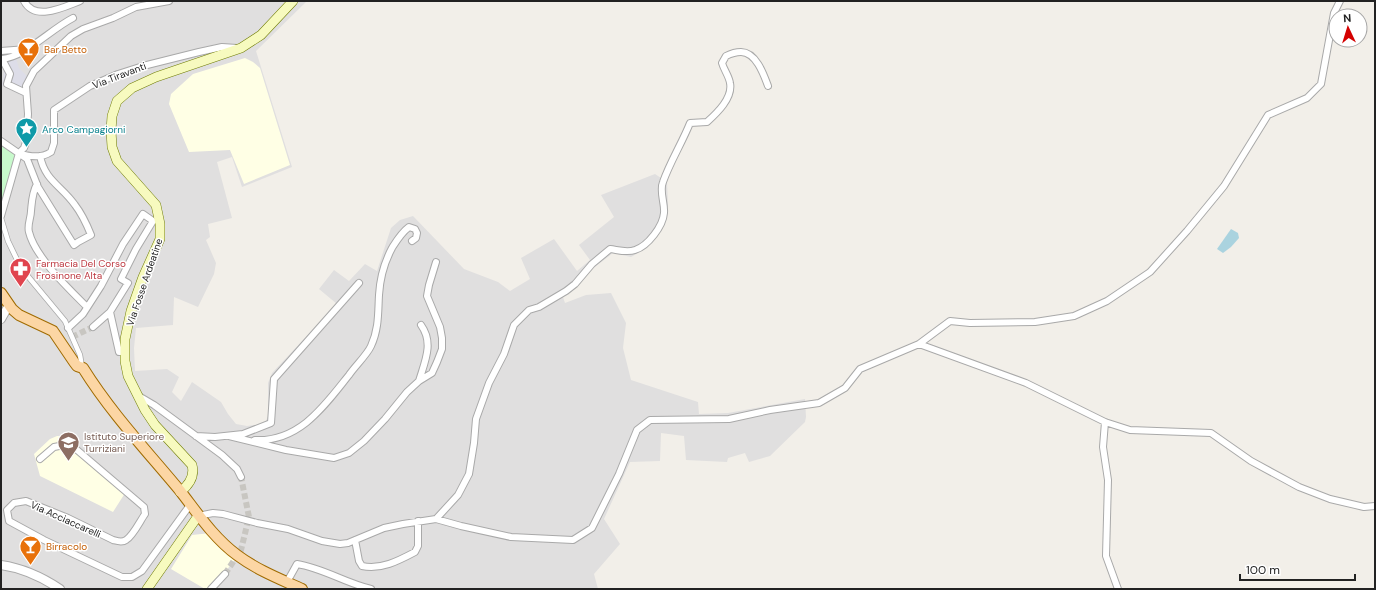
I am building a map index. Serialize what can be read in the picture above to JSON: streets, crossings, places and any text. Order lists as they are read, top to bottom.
{
  "streets": {
    "main road": ["Via Fosse Ardeatine"],
    "street": ["Via Tiravanti", "Via Acciaccarelli"]
  },
  "crossings": [
    ["Via Tiravanti", "Via Fosse Ardeatine"]
  ],
  "places": {
    "bar": ["Bar Betto", "Birracolo"],
    "place": ["Arco Campagiorni"],
    "pharmacy": ["Farmacia Del Corso Frosinone Alta"],
    "school or university": ["Istituto Superiore Turriziani"]
  },
  "scale_bar": "100 m",
  "north": "top"
}
